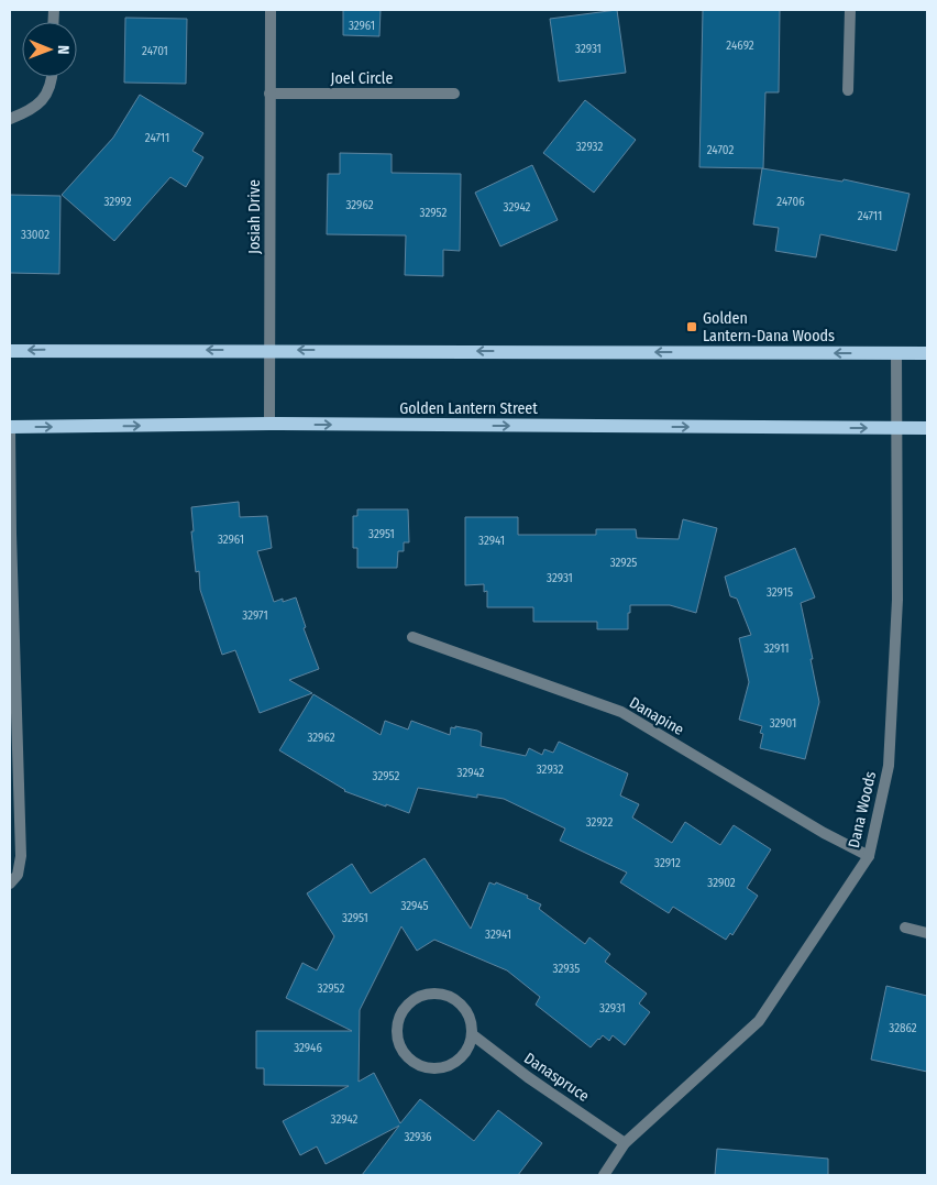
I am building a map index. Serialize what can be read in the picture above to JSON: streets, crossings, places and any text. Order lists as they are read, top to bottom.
{
  "streets": {
    "main road": ["Golden Lantern Street"],
    "street": [
      "Joel Circle",
      "Josiah Drive",
      "Danapine",
      "Dana Woods",
      "Danaspruce"
    ]
  },
  "crossings": [
    ["Joel Circle", "Josiah Drive"],
    ["Josiah Drive", "Golden Lantern Street"],
    ["Golden Lantern Street", "Dana Woods"],
    ["Danapine", "Dana Woods"],
    ["Dana Woods", "Danaspruce"]
  ],
  "places": {
    "transit": ["Golden Lantern-Dana Woods"]
  },
  "house_numbers": [
    "32961",
    "24692",
    "32931",
    "24701",
    "24711",
    "32932",
    "24702",
    "32992",
    "24706",
    "32962",
    "32942",
    "32952",
    "24711",
    "33002",
    "32951",
    "32961",
    "32941",
    "32925",
    "32931",
    "32915",
    "32971",
    "32911",
    "32901",
    "32962",
    "32932",
    "32942",
    "32952",
    "32922",
    "32912",
    "32902",
    "32945",
    "32951",
    "32941",
    "32935",
    "32952",
    "32931",
    "32862",
    "32946",
    "32942",
    "32936"
  ],
  "north": "right"
}
